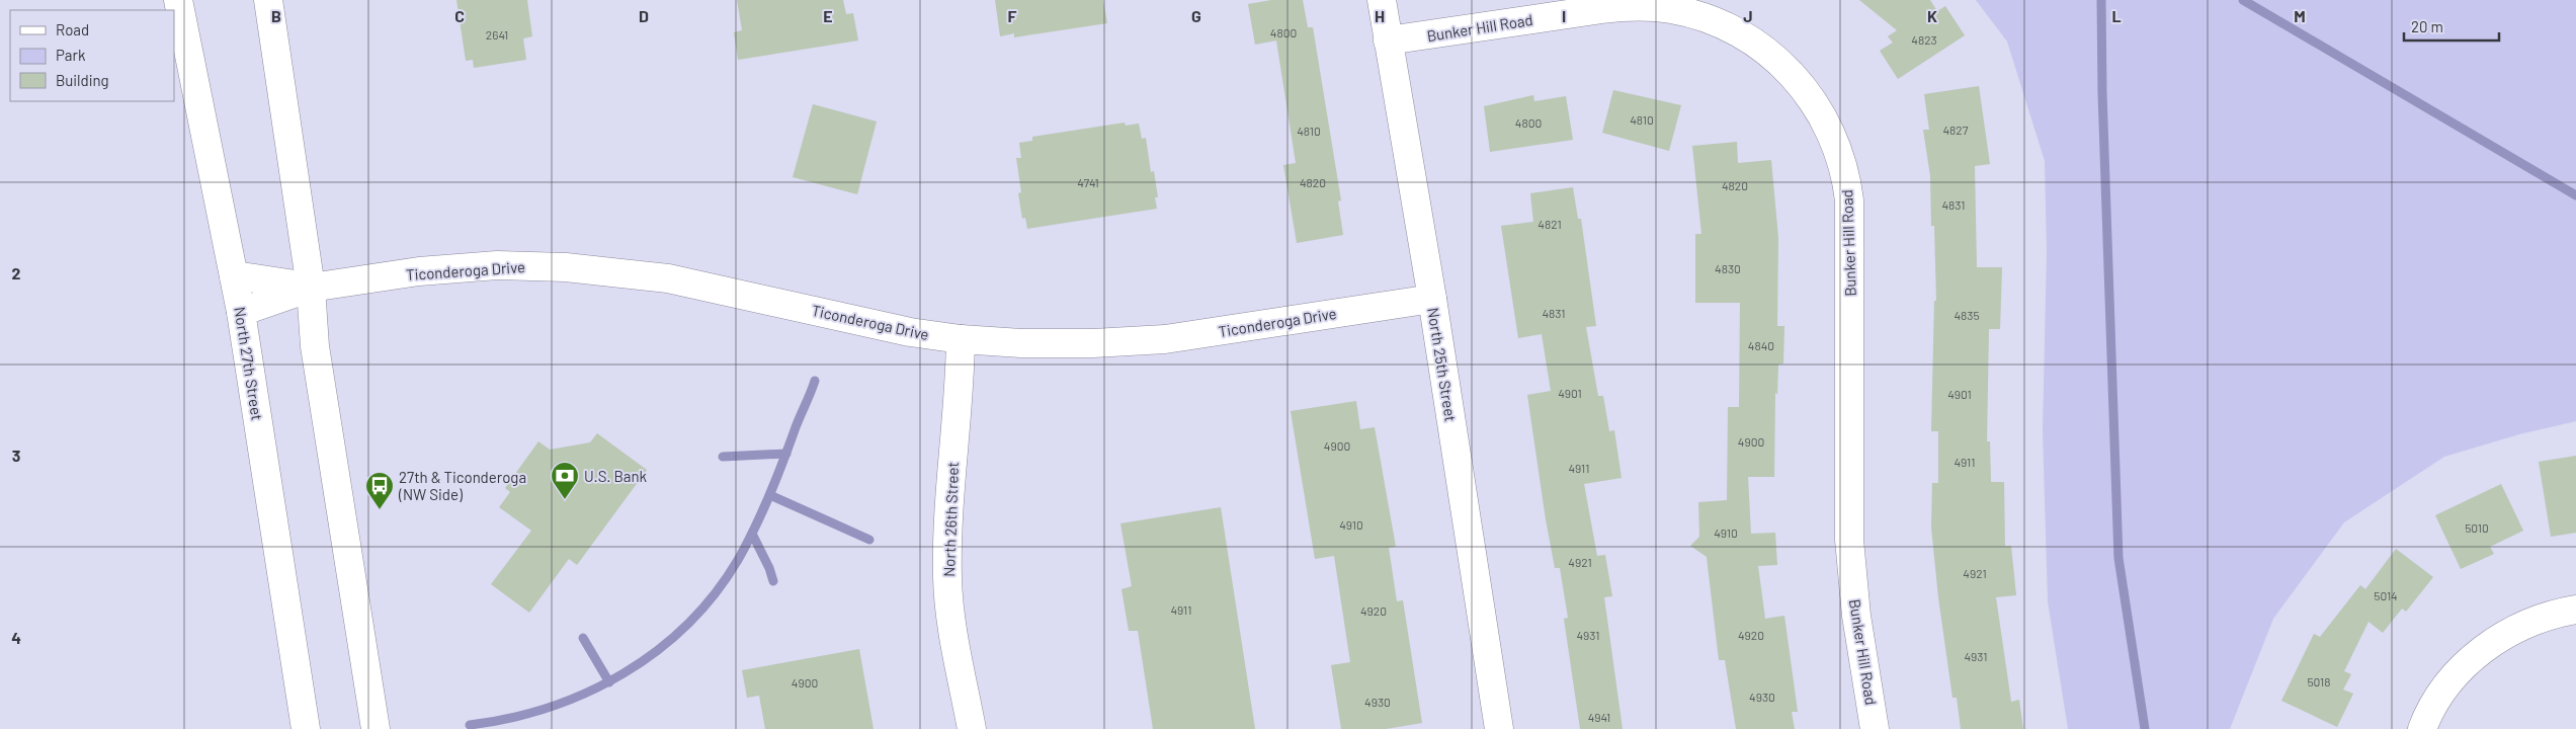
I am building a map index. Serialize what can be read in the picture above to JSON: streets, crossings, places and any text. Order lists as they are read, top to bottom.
{
  "streets": {
    "street": [
      "Bunker Hill Road",
      "Ticonderoga Drive",
      "North 27th Street",
      "North 25th Street",
      "North 26th Street"
    ]
  },
  "crossings": [
    ["Bunker Hill Road", "North 25th Street"],
    ["Ticonderoga Drive", "North 27th Street"],
    ["Ticonderoga Drive", "North 25th Street"],
    ["Ticonderoga Drive", "North 26th Street"]
  ],
  "places": {
    "bank": ["U.S. Bank"],
    "bus stop": ["27th & Ticonderoga (NW Side)"]
  },
  "house_numbers": [
    "4800",
    "2641",
    "4823",
    "4810",
    "4800",
    "4827",
    "4810",
    "4741",
    "4820",
    "4820",
    "4831",
    "4821",
    "4830",
    "4831",
    "4835",
    "4840",
    "4901",
    "4901",
    "4900",
    "4900",
    "4911",
    "4911",
    "4910",
    "5010",
    "4910",
    "4921",
    "4921",
    "5014",
    "4911",
    "4920",
    "4931",
    "4920",
    "4931",
    "5018",
    "4900",
    "4930",
    "4930",
    "4941"
  ],
  "legend": ["Road", "Park", "Building"],
  "scale_bar": "20 m",
  "grid": {
    "columns": [
      "B",
      "C",
      "D",
      "E",
      "F",
      "G",
      "H",
      "I",
      "J",
      "K",
      "L",
      "M"
    ],
    "rows": ["2", "3", "4"]
  }
}
